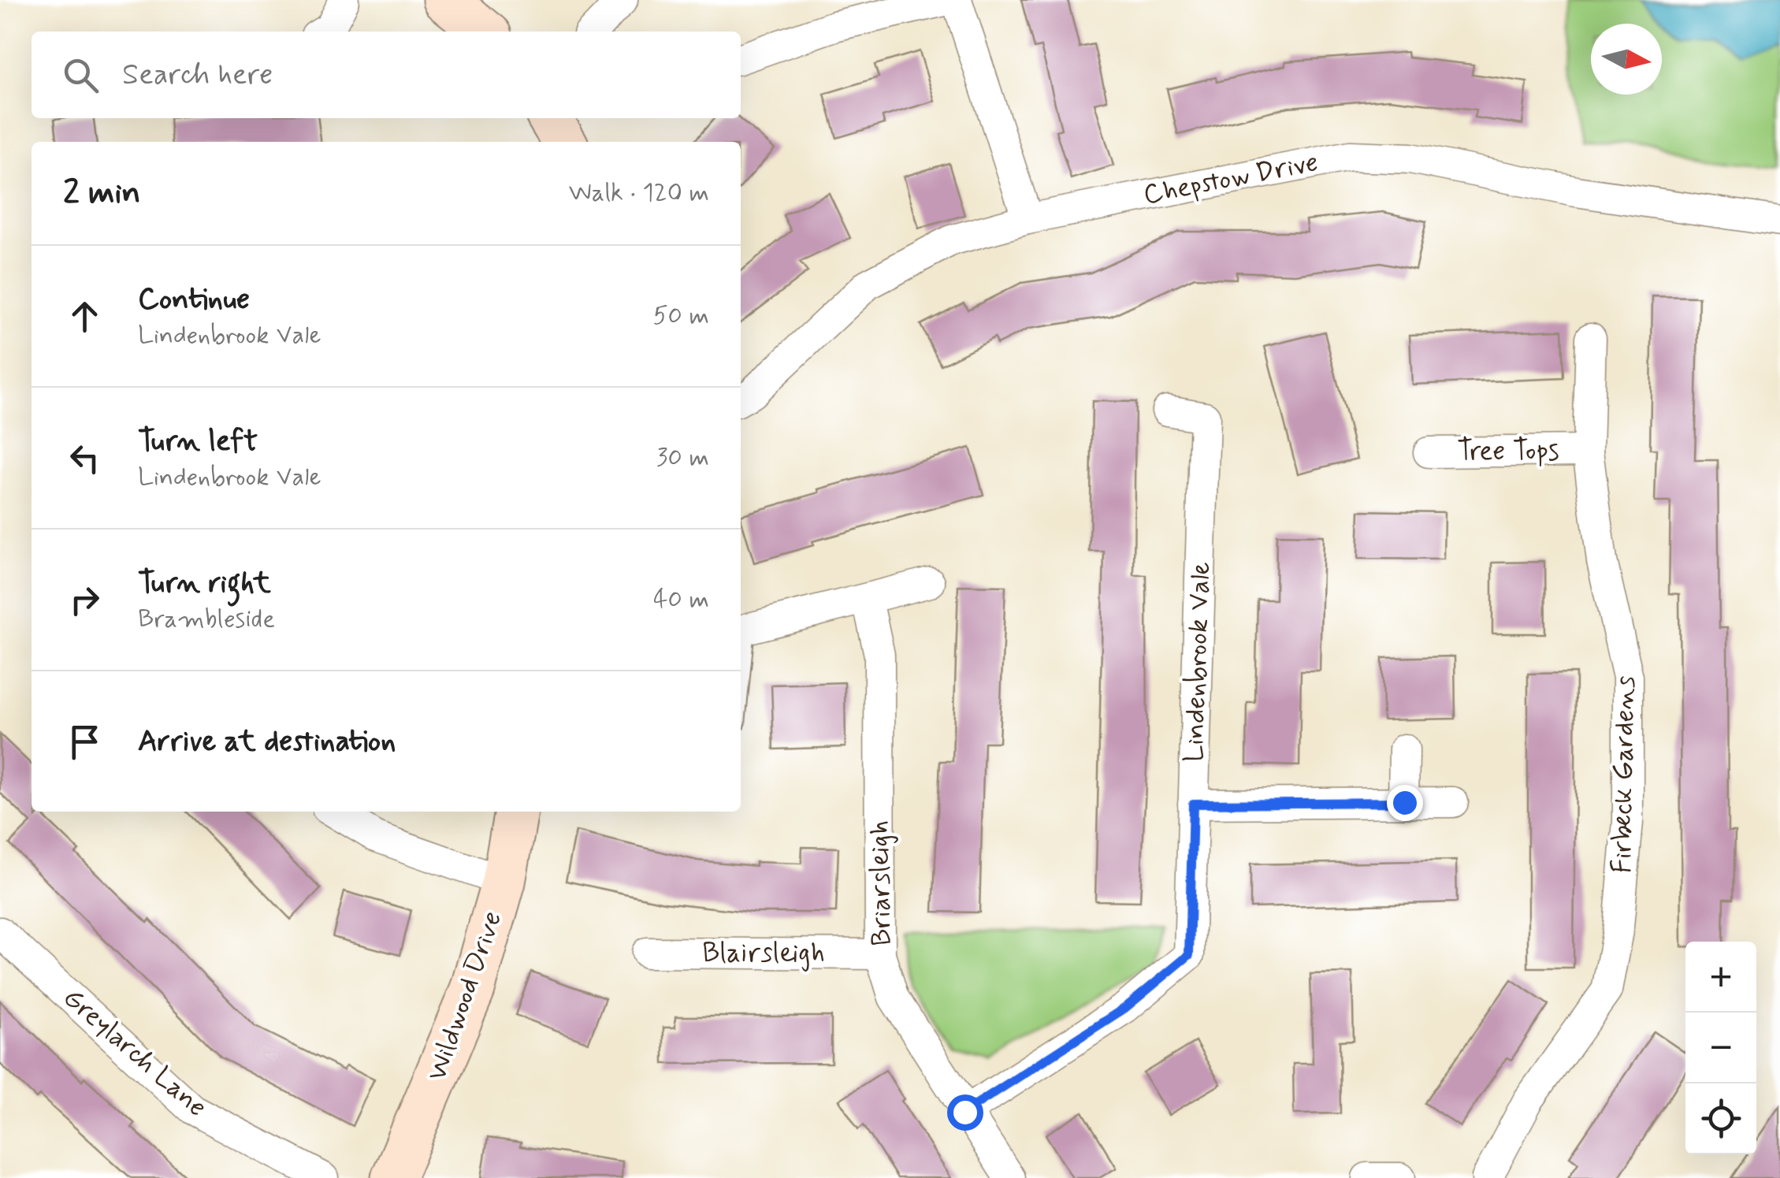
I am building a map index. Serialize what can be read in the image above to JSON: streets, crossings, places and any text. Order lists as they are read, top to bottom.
{
  "streets": {
    "street": [
      "Chepstow Drive",
      "Tree Tops",
      "Lindenbrook Vale",
      "Firbeck Gardens",
      "Briarsleigh",
      "Blairsleigh",
      "Wildwood Drive",
      "Greylarch Lane"
    ]
  },
  "crossings": [
    ["Tree Tops", "Firbeck Gardens"],
    ["Lindenbrook Vale", "Briarsleigh"],
    ["Briarsleigh", "Blairsleigh"]
  ],
  "north": "right",
  "page": {
    "search": "Search here",
    "heading": ["2 min", "Walk · 120 m"],
    "list": [
      ["Continue", "Lindenbrook Vale", "50 m"],
      ["Turn left", "Lindenbrook Vale", "30 m"],
      ["Turn right", "Brambleside", "40 m"],
      "Arrive at destination"
    ],
    "map_buttons": ["+", "−"]
  }
}
